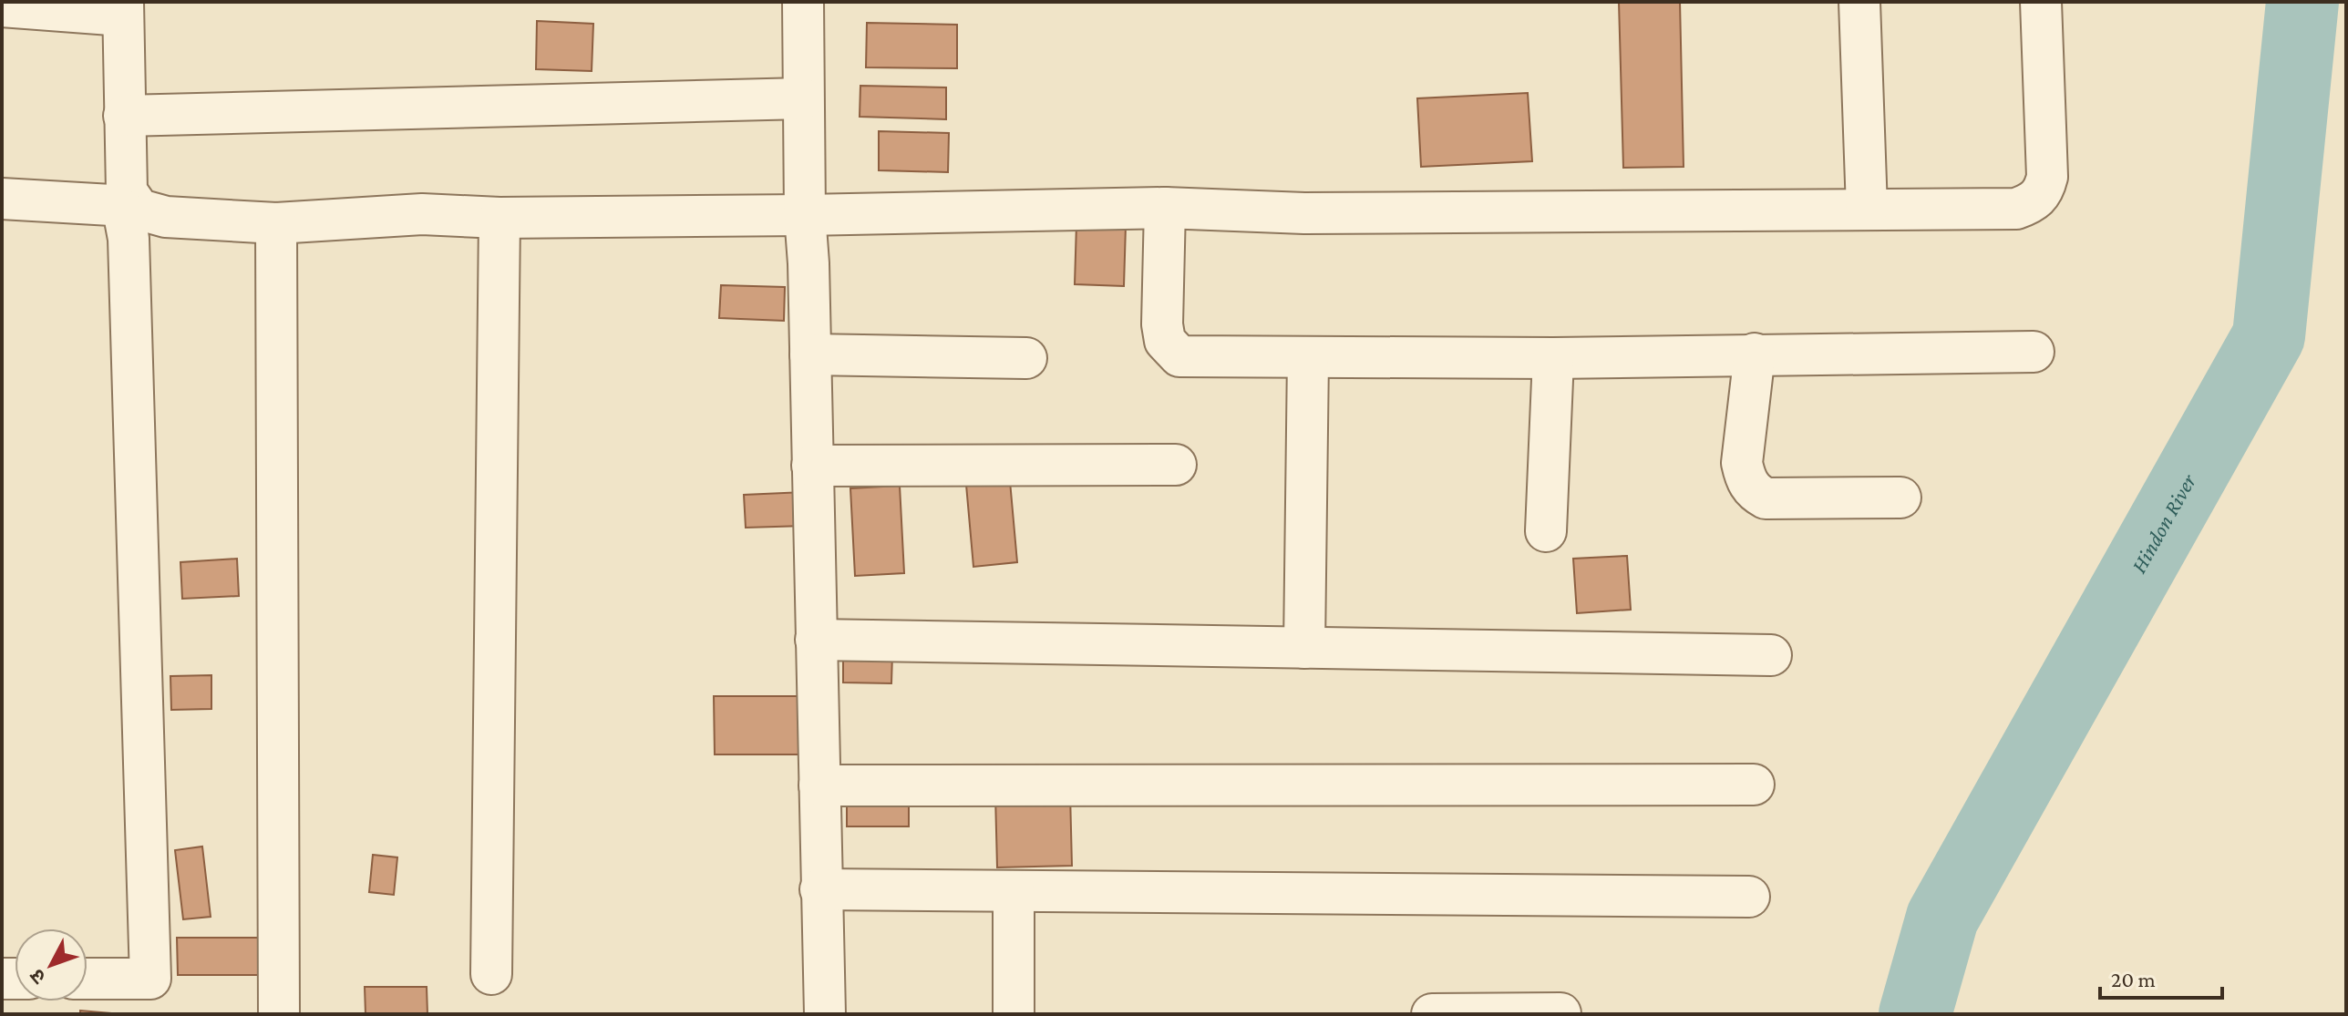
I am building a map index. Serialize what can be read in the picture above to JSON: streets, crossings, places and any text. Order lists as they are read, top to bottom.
{
  "water": ["Hindon River"],
  "scale_bar": "20 m",
  "north": "bottom left"
}
